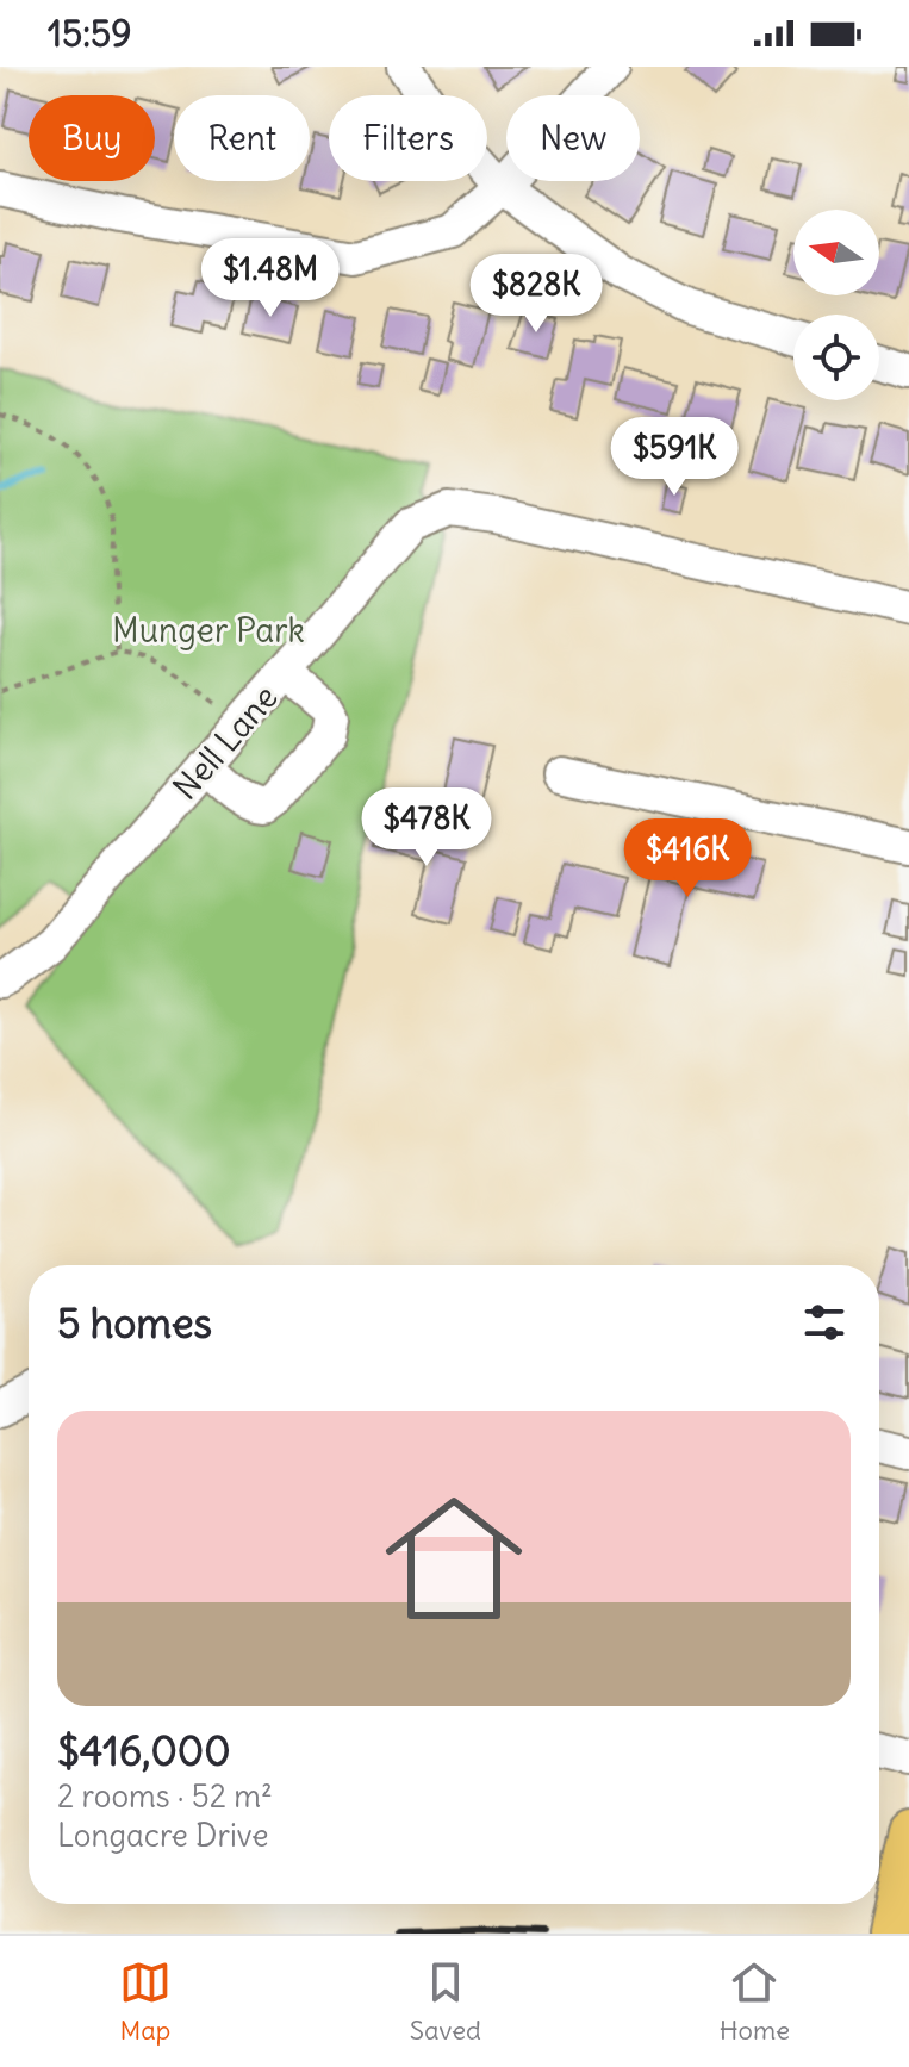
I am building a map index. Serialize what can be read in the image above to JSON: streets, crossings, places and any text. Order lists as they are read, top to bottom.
{
  "streets": {
    "street": ["Nell Lane"]
  },
  "parks": ["Munger Park"],
  "north": "left",
  "page": {
    "status": "15:59",
    "chip": [
      "Buy",
      "Rent",
      "Filters",
      "New"
    ],
    "price": [
      "$1.48M",
      "$828K",
      "$591K",
      "$478K",
      "$416K"
    ],
    "heading": "5 homes",
    "list": [
      {
        "name": "$416,000",
        "note": "2 rooms · 52 m² · Longacre Drive"
      }
    ],
    "tabs": ["Map", "Saved", "Home"]
  }
}
